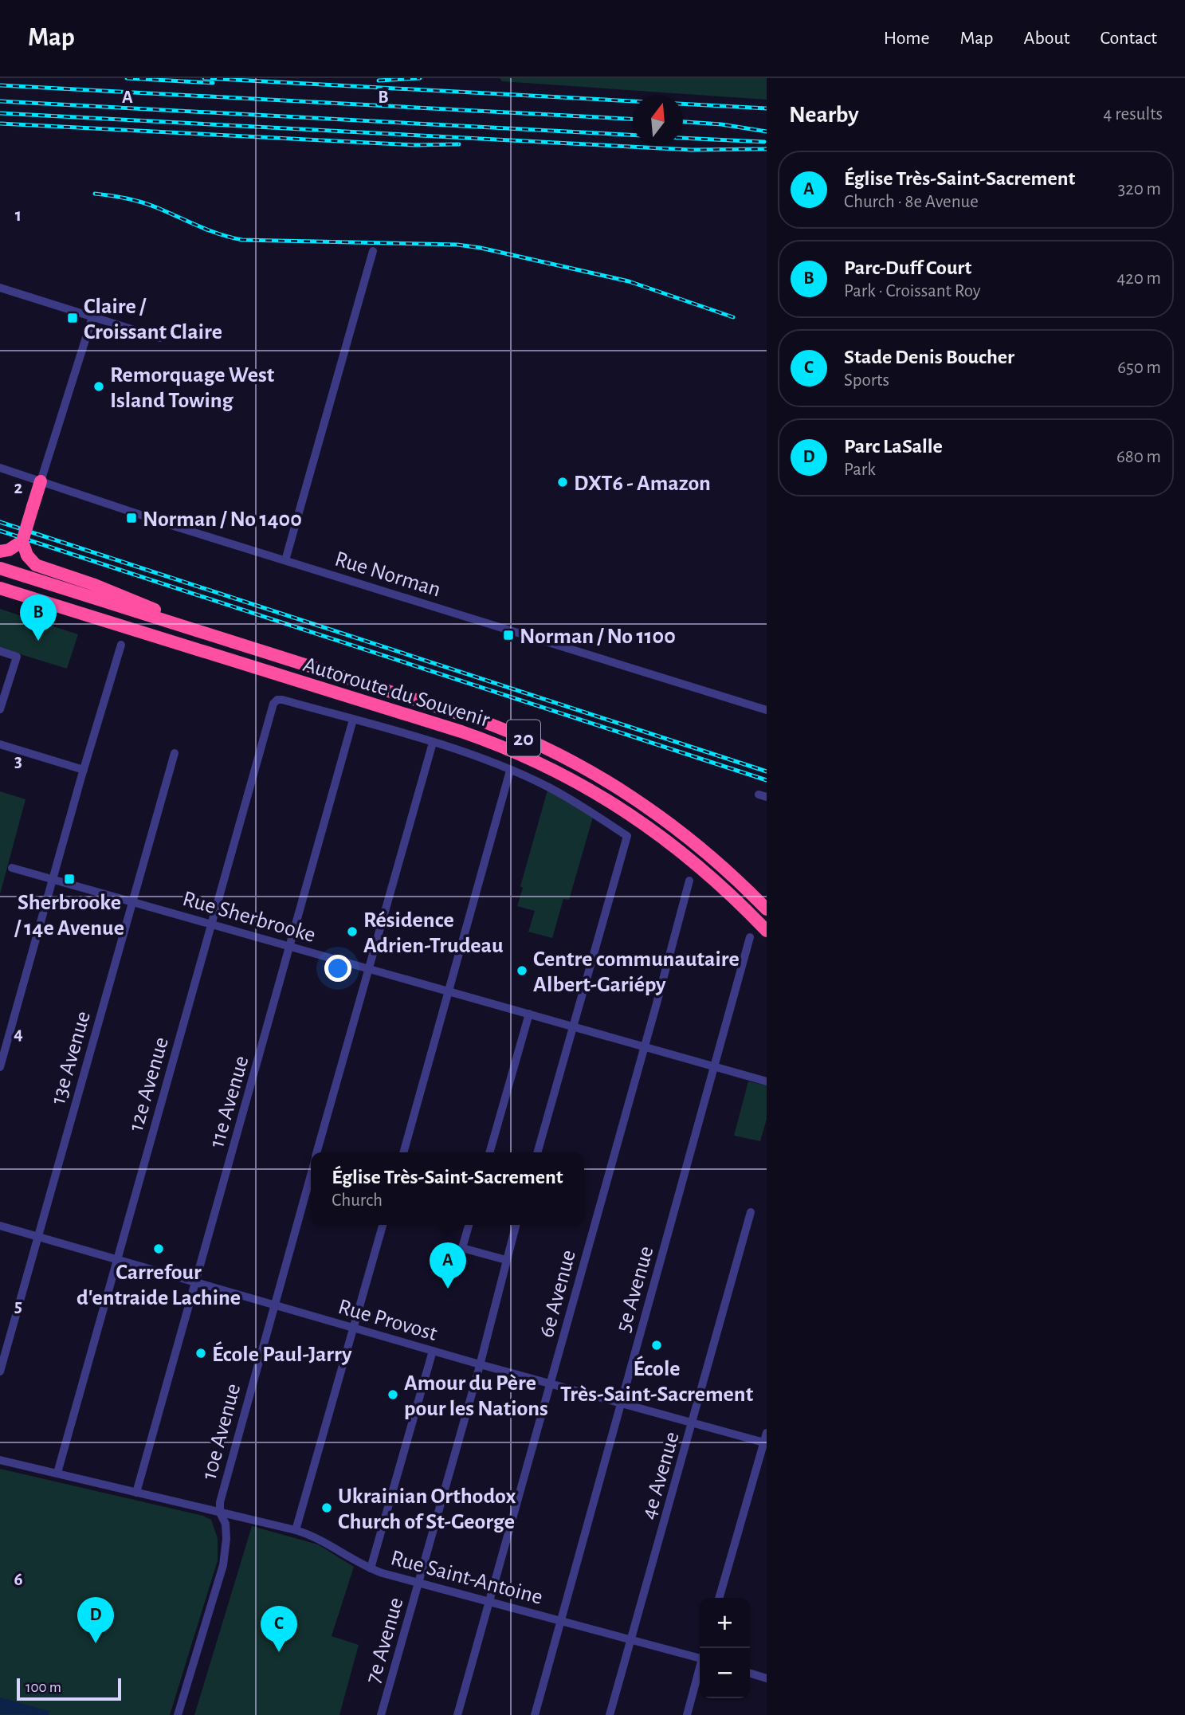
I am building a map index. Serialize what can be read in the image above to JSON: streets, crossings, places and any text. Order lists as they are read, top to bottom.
{
  "streets": {
    "highway": ["Autoroute du Souvenir", "20"],
    "street": [
      "Rue Norman",
      "Rue Sherbrooke",
      "13e Avenue",
      "12e Avenue",
      "11e Avenue",
      "5e Avenue",
      "6e Avenue",
      "Rue Provost",
      "10e Avenue",
      "4e Avenue",
      "Rue Saint-Antoine",
      "7e Avenue"
    ]
  },
  "crossings": [
    ["Rue Sherbrooke", "13e Avenue"],
    ["Rue Sherbrooke", "12e Avenue"],
    ["Rue Sherbrooke", "11e Avenue"],
    ["Rue Sherbrooke", "5e Avenue"],
    ["Rue Sherbrooke", "6e Avenue"],
    ["Rue Sherbrooke", "10e Avenue"],
    ["13e Avenue", "Rue Provost"],
    ["12e Avenue", "11e Avenue"],
    ["12e Avenue", "Rue Provost"],
    ["12e Avenue", "Rue Saint-Antoine"],
    ["11e Avenue", "Rue Provost"],
    ["11e Avenue", "Rue Saint-Antoine"],
    ["5e Avenue", "Rue Provost"],
    ["5e Avenue", "Rue Saint-Antoine"],
    ["6e Avenue", "Rue Provost"],
    ["6e Avenue", "Rue Saint-Antoine"],
    ["Rue Provost", "10e Avenue"],
    ["Rue Provost", "4e Avenue"],
    ["Rue Provost", "7e Avenue"],
    ["10e Avenue", "Rue Saint-Antoine"],
    ["4e Avenue", "Rue Saint-Antoine"],
    ["Rue Saint-Antoine", "7e Avenue"]
  ],
  "places": {
    "transit": [
      "Claire / Croissant Claire",
      "Norman / No 1400",
      "Norman / No 1100",
      "Sherbrooke / 14e Avenue"
    ],
    "other": [
      "Remorquage West Island Towing",
      "DXT6 - Amazon",
      "Résidence Adrien-Trudeau",
      "Centre communautaire Albert-Gariépy",
      "Carrefour d'entraide Lachine",
      "École Très-Saint-Sacrement",
      "École Paul-Jarry",
      "Amour du Père pour les Nations",
      "Ukrainian Orthodox Church of St-George"
    ]
  },
  "scale_bar": "100 m",
  "north": "top",
  "page": {
    "header": "Map",
    "nav": [
      "Home",
      "Map",
      "About",
      "Contact"
    ],
    "heading": ["Nearby", "4 results"],
    "list": [
      {
        "mark": "A",
        "name": "Église Très-Saint-Sacrement",
        "note": "Church · 8e Avenue",
        "value": "320 m"
      },
      {
        "mark": "B",
        "name": "Parc-Duff Court",
        "note": "Park · Croissant Roy",
        "value": "420 m"
      },
      {
        "mark": "C",
        "name": "Stade Denis Boucher",
        "note": "Sports",
        "value": "650 m"
      },
      {
        "mark": "D",
        "name": "Parc LaSalle",
        "note": "Park",
        "value": "680 m"
      }
    ],
    "pins": [
      "B",
      "A",
      "D",
      "C"
    ],
    "popup": ["Église Très-Saint-Sacrement", "Church"],
    "map_buttons": ["+", "−"],
    "scale": "100 m"
  },
  "grid": {
    "columns": ["A", "B"],
    "rows": [
      "1",
      "2",
      "3",
      "4",
      "5",
      "6"
    ]
  }
}
